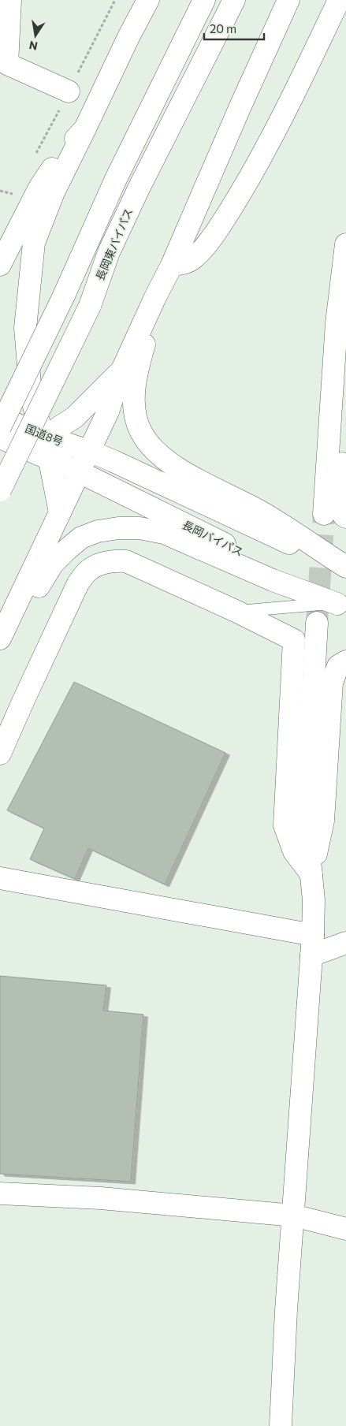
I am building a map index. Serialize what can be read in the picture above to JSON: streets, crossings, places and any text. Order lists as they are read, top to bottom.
{
  "streets": {
    "main road": ["長岡東バイパス", "国道8号", "長岡バイパス"]
  },
  "crossings": [
    ["長岡東バイパス", "国道8号"],
    ["国道8号", "長岡バイパス"]
  ],
  "scale_bar": "20 m",
  "north": "bottom"
}
